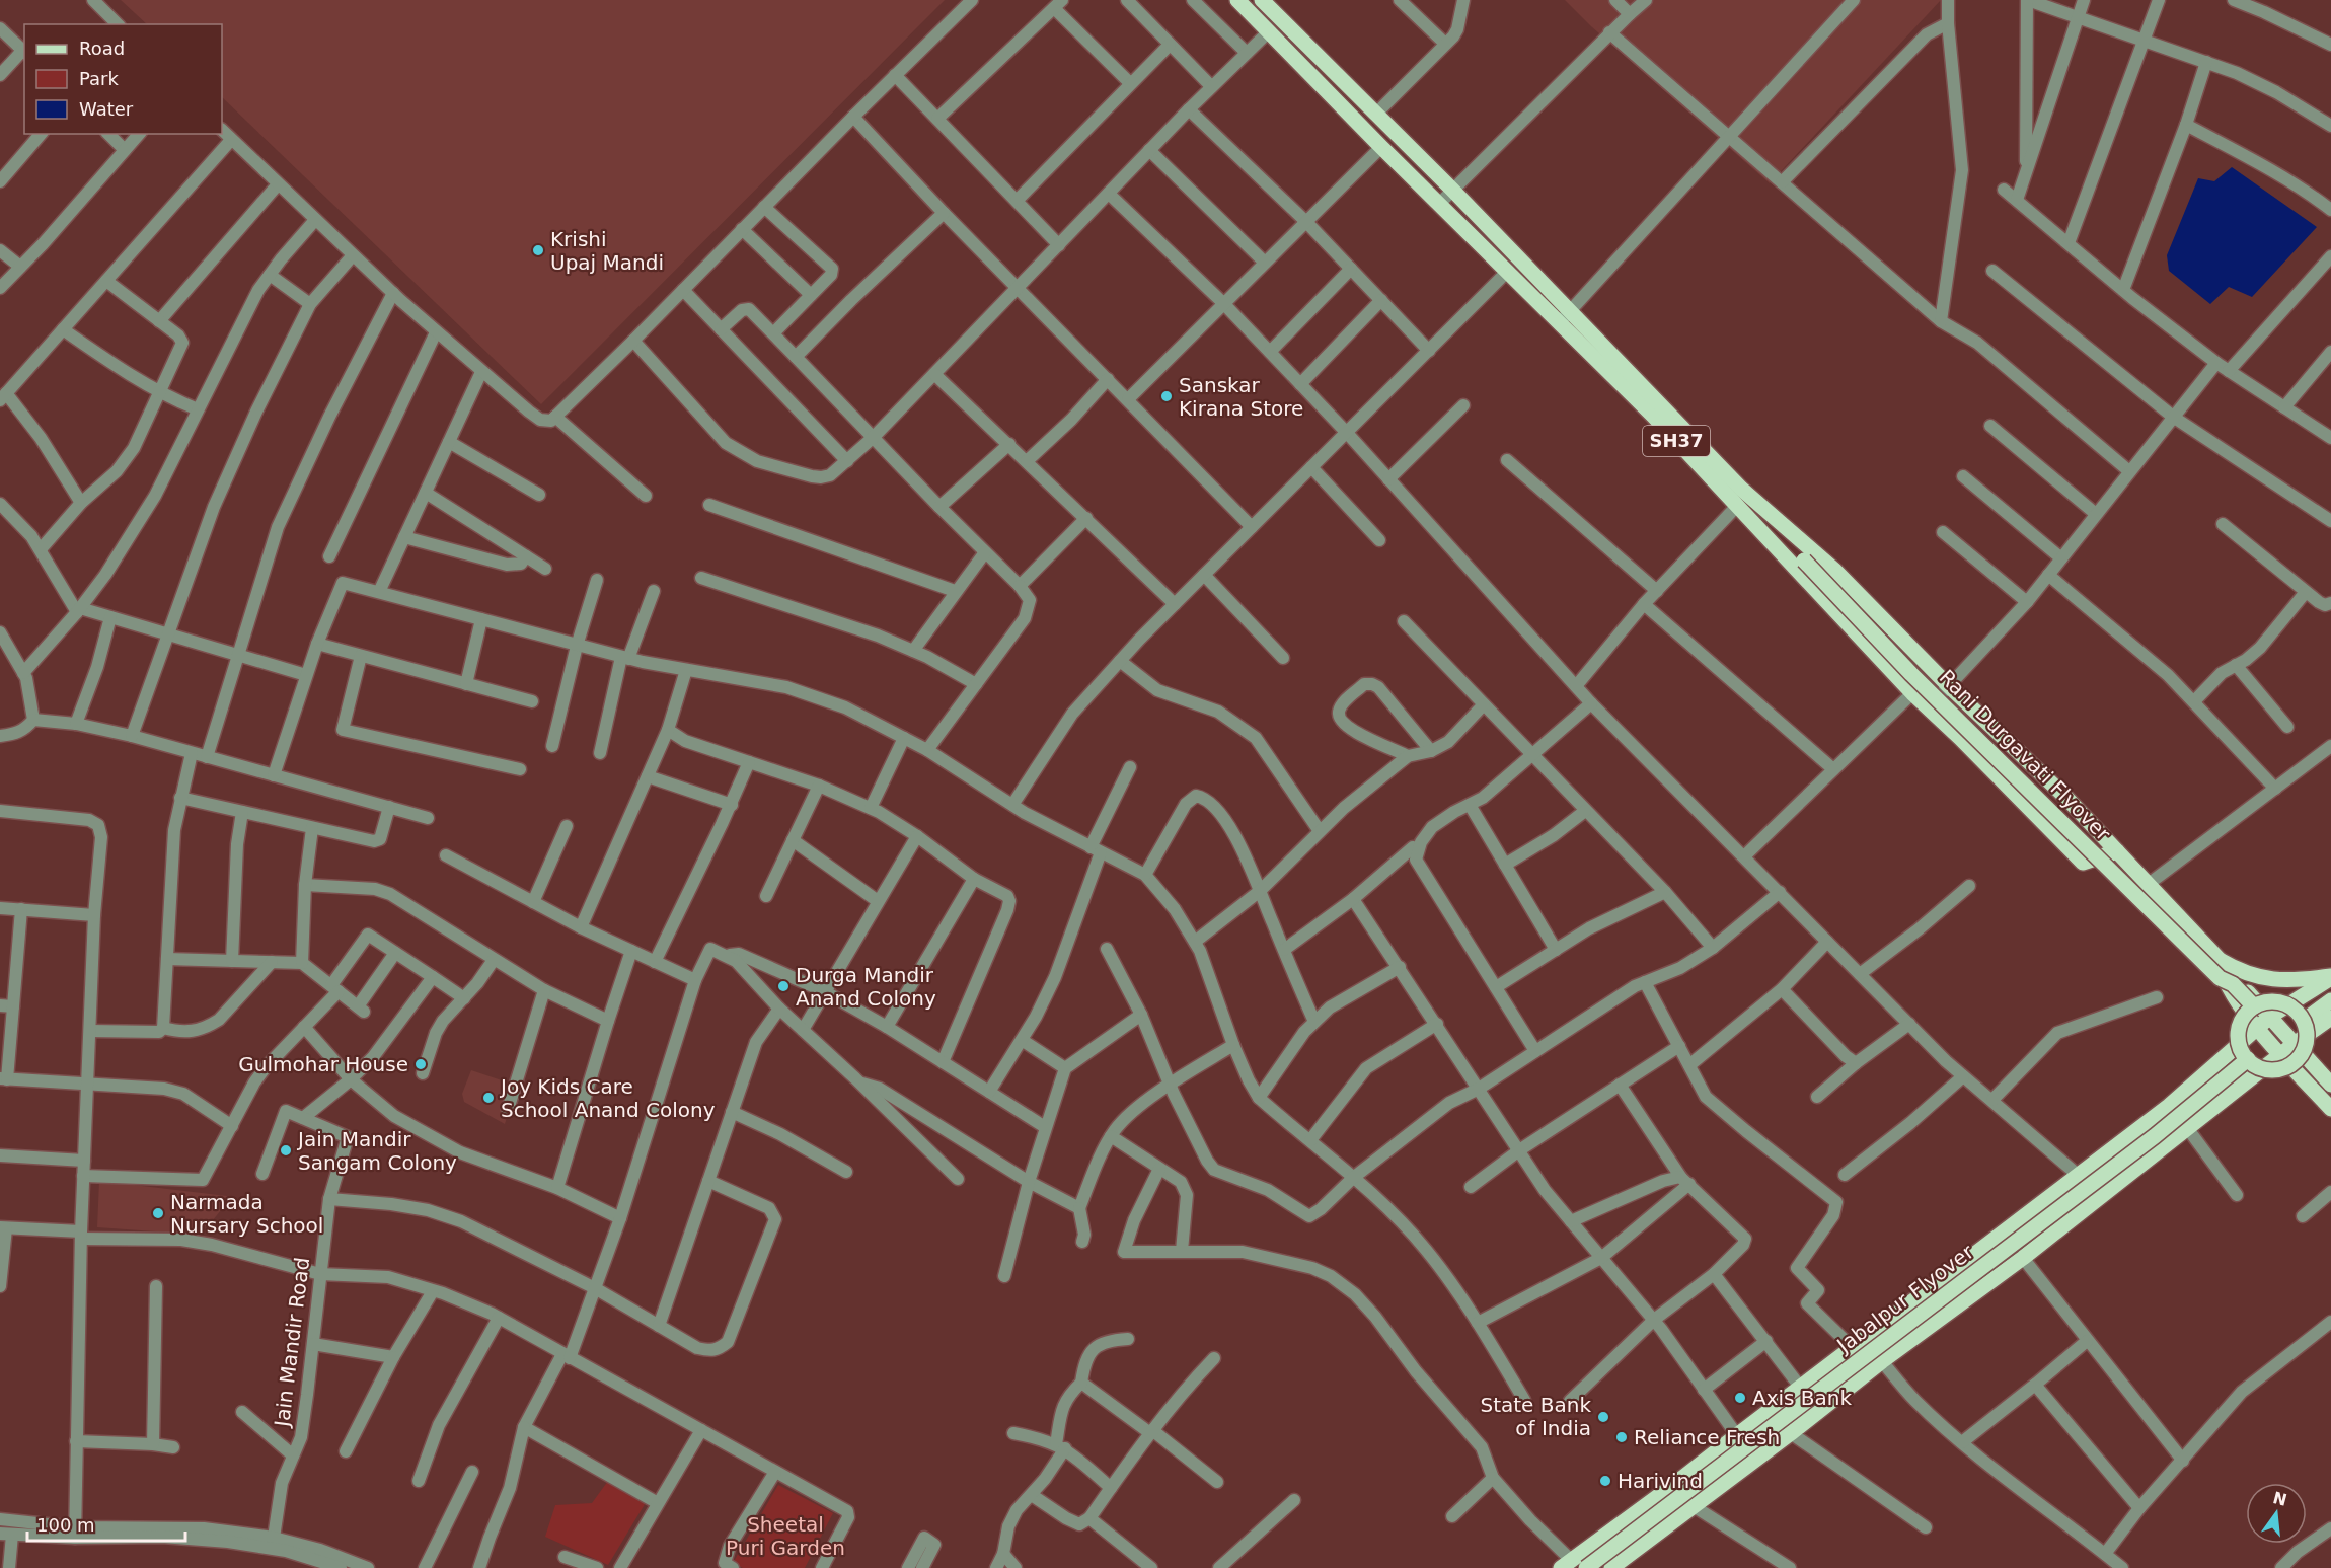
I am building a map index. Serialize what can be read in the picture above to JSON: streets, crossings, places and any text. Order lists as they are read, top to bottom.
{
  "streets": {
    "main road": ["SH37", "Rani Durgavati Flyover", "Jabalpur Flyover"],
    "street": ["Jain Mandir Road"]
  },
  "crossings": [
    ["SH37", "Rani Durgavati Flyover"],
    ["Rani Durgavati Flyover", "Jabalpur Flyover"]
  ],
  "parks": ["Sheetal Puri Garden"],
  "places": [
    "Krishi Upaj Mandi",
    "Sanskar Kirana Store",
    "Durga Mandir Anand Colony",
    "Gulmohar House",
    "Joy Kids Care School Anand Colony",
    "Jain Mandir Sangam Colony",
    "Narmada Nursary School",
    "Axis Bank",
    "State Bank of India",
    "Reliance Fresh",
    "Harivind"
  ],
  "legend": ["Road", "Park", "Water"],
  "scale_bar": "100 m",
  "north": "top"
}
